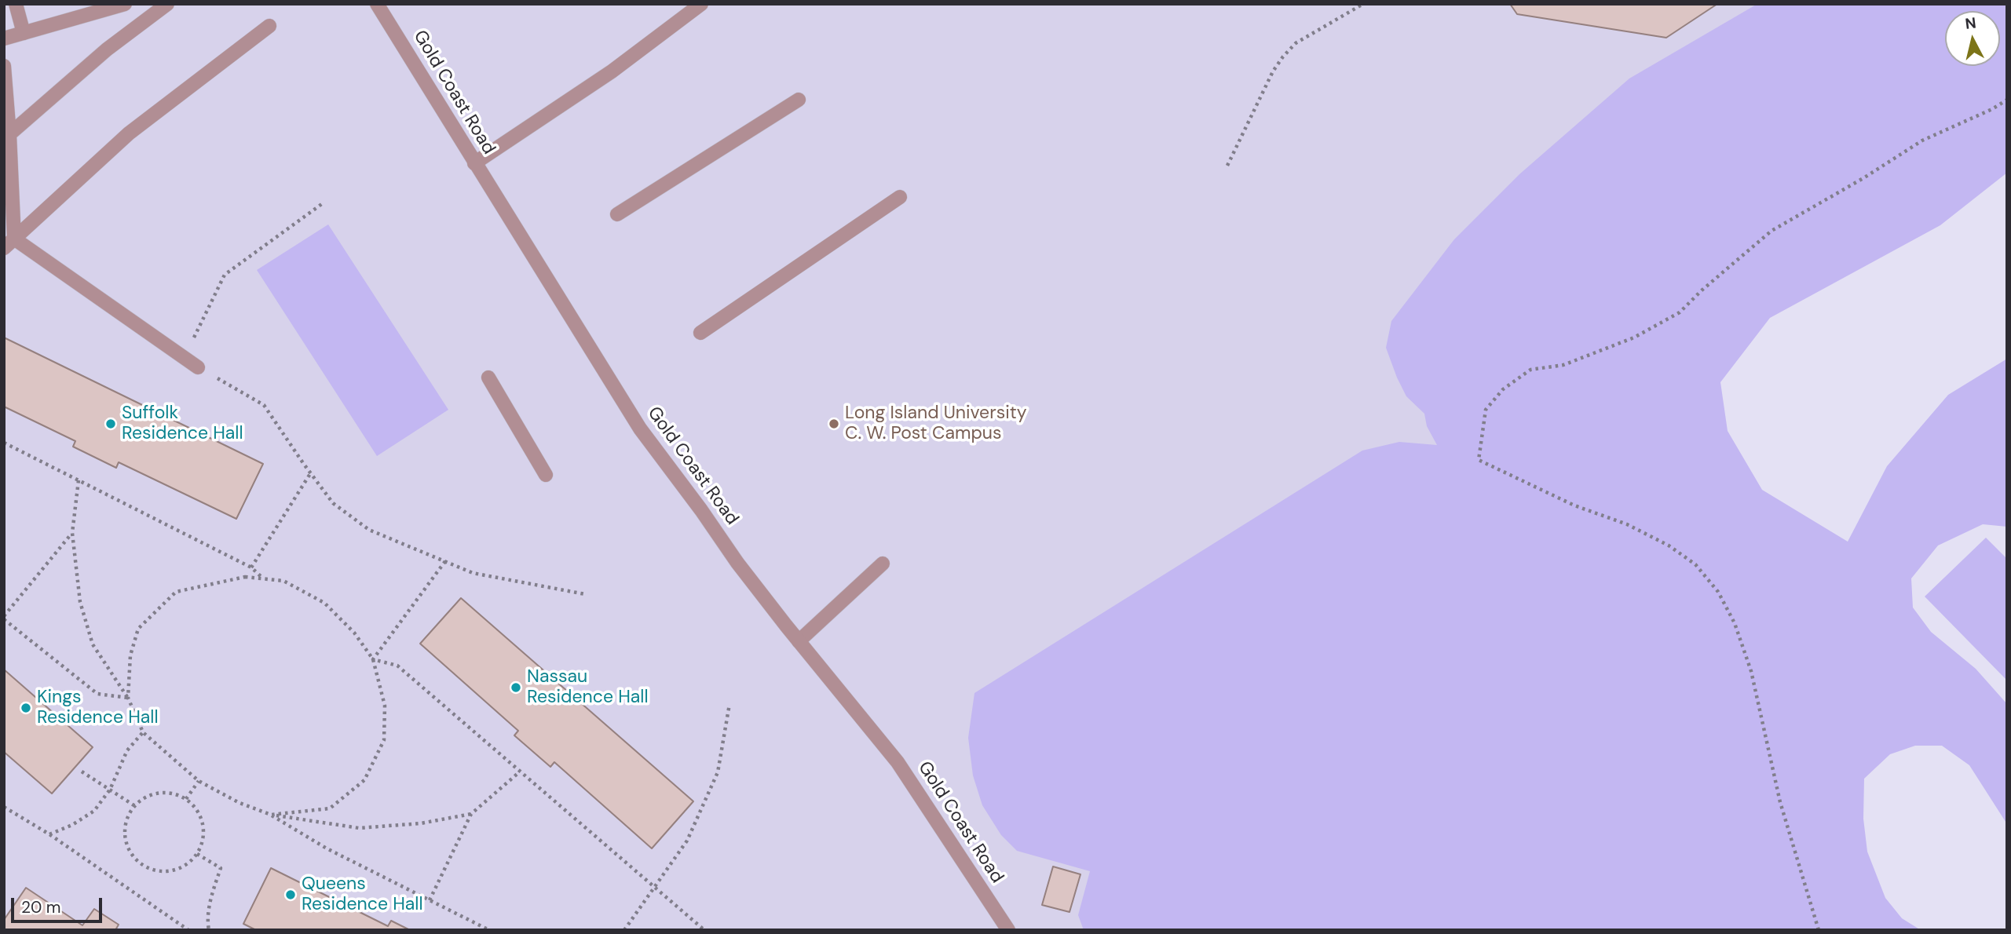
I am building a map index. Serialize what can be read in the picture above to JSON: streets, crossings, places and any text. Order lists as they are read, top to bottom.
{
  "streets": {
    "street": ["Gold Coast Road"]
  },
  "places": [
    "Suffolk Residence Hall",
    "Long Island University C. W. Post Campus",
    "Nassau Residence Hall",
    "Kings Residence Hall",
    "Queens Residence Hall"
  ],
  "scale_bar": "20 m",
  "north": "top"
}
